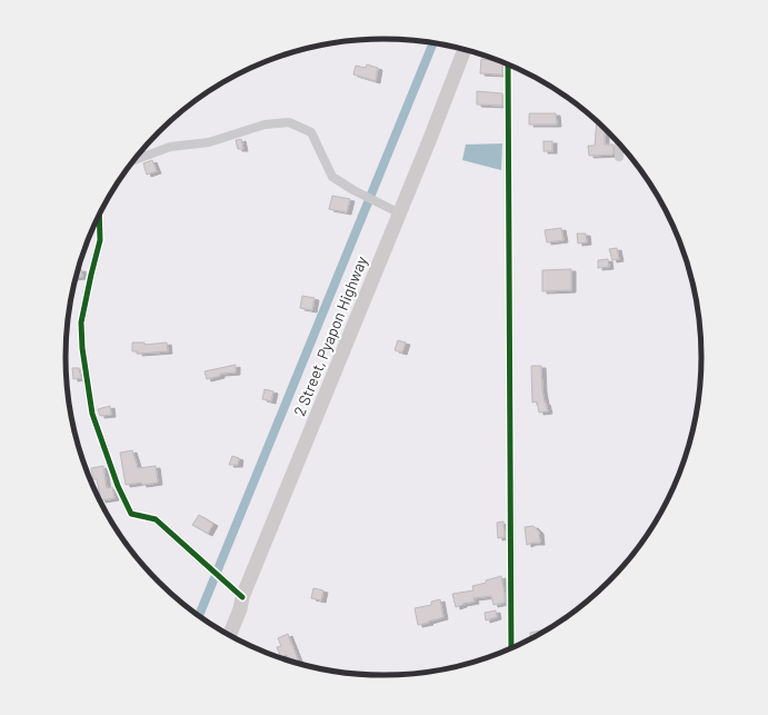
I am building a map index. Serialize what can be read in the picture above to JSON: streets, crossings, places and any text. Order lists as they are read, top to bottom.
{
  "streets": {
    "main road": ["2 Street, Pyapon Highway"]
  }
}
